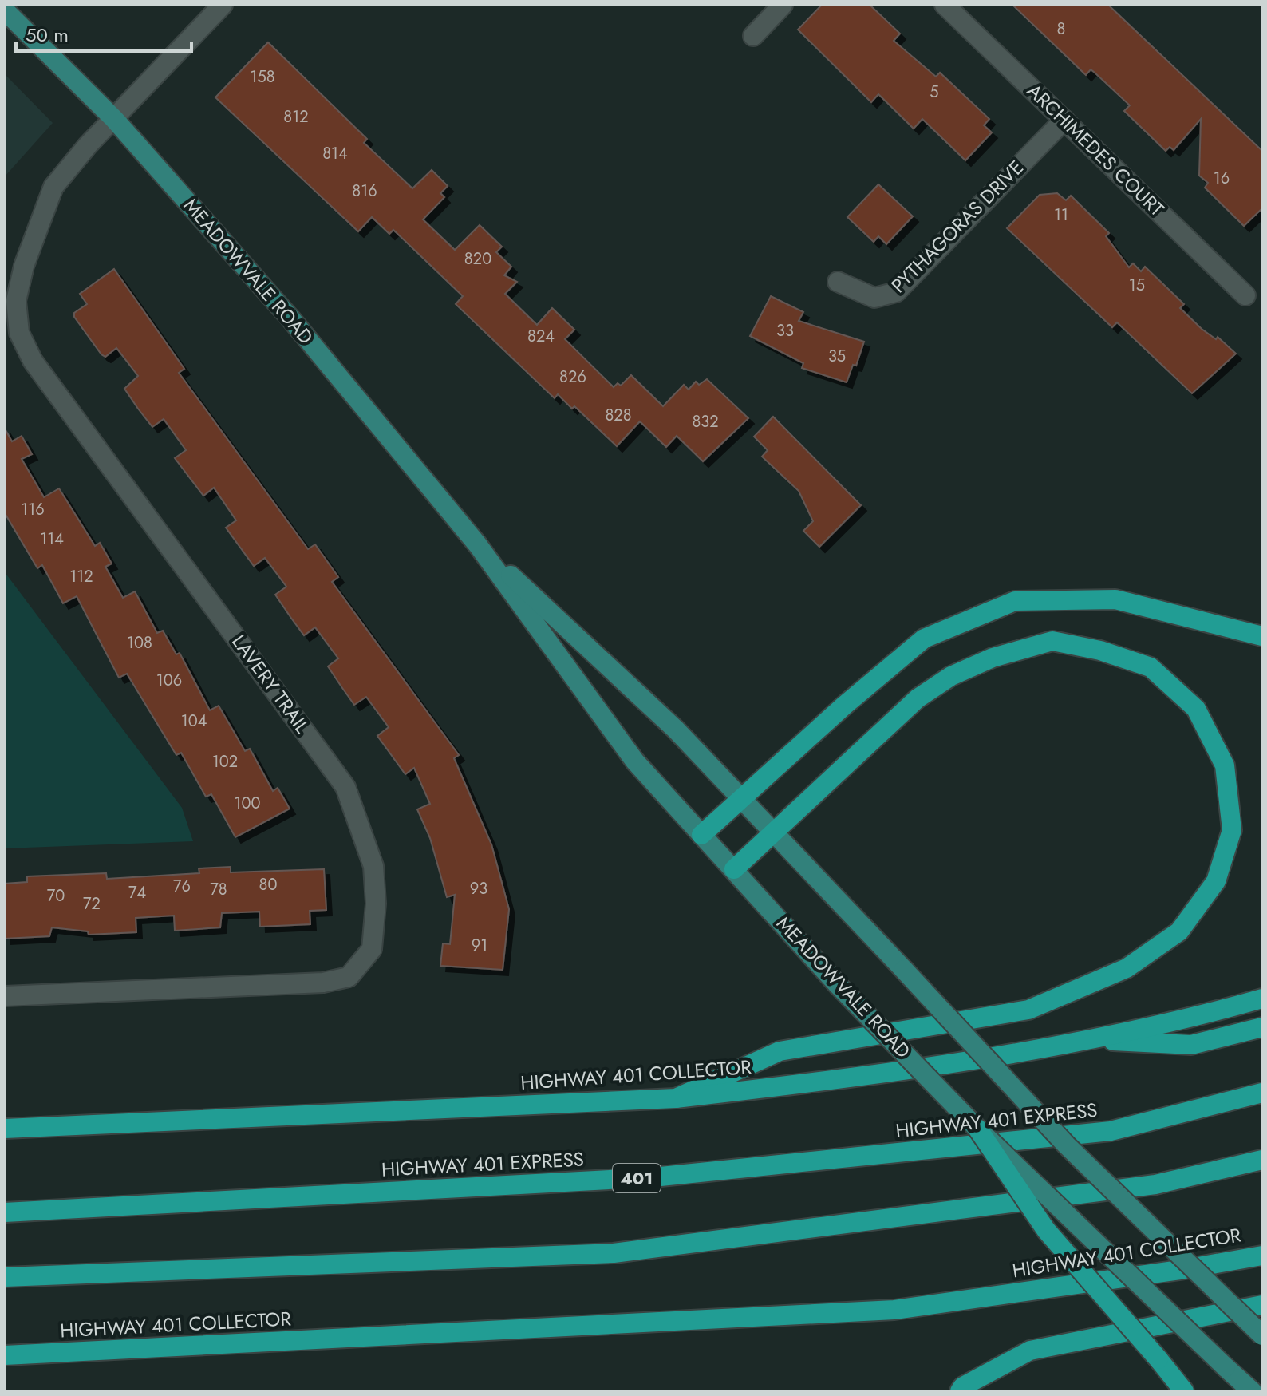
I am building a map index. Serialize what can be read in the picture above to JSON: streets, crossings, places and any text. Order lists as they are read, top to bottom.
{
  "streets": {
    "highway": ["HIGHWAY 401 COLLECTOR", "HIGHWAY 401 EXPRESS", "401"],
    "main road": ["MEADOWVALE ROAD"],
    "street": ["ARCHIMEDES COURT", "PYTHAGORAS DRIVE", "LAVERY TRAIL"]
  },
  "crossings": [
    ["ARCHIMEDES COURT", "PYTHAGORAS DRIVE"],
    ["MEADOWVALE ROAD", "LAVERY TRAIL"]
  ],
  "house_numbers": [
    "8",
    "158",
    "5",
    "812",
    "814",
    "16",
    "816",
    "11",
    "820",
    "15",
    "33",
    "824",
    "35",
    "826",
    "828",
    "832",
    "116",
    "114",
    "112",
    "108",
    "106",
    "104",
    "102",
    "100",
    "80",
    "76",
    "93",
    "78",
    "74",
    "70",
    "72",
    "91"
  ],
  "scale_bar": "50 m"
}
